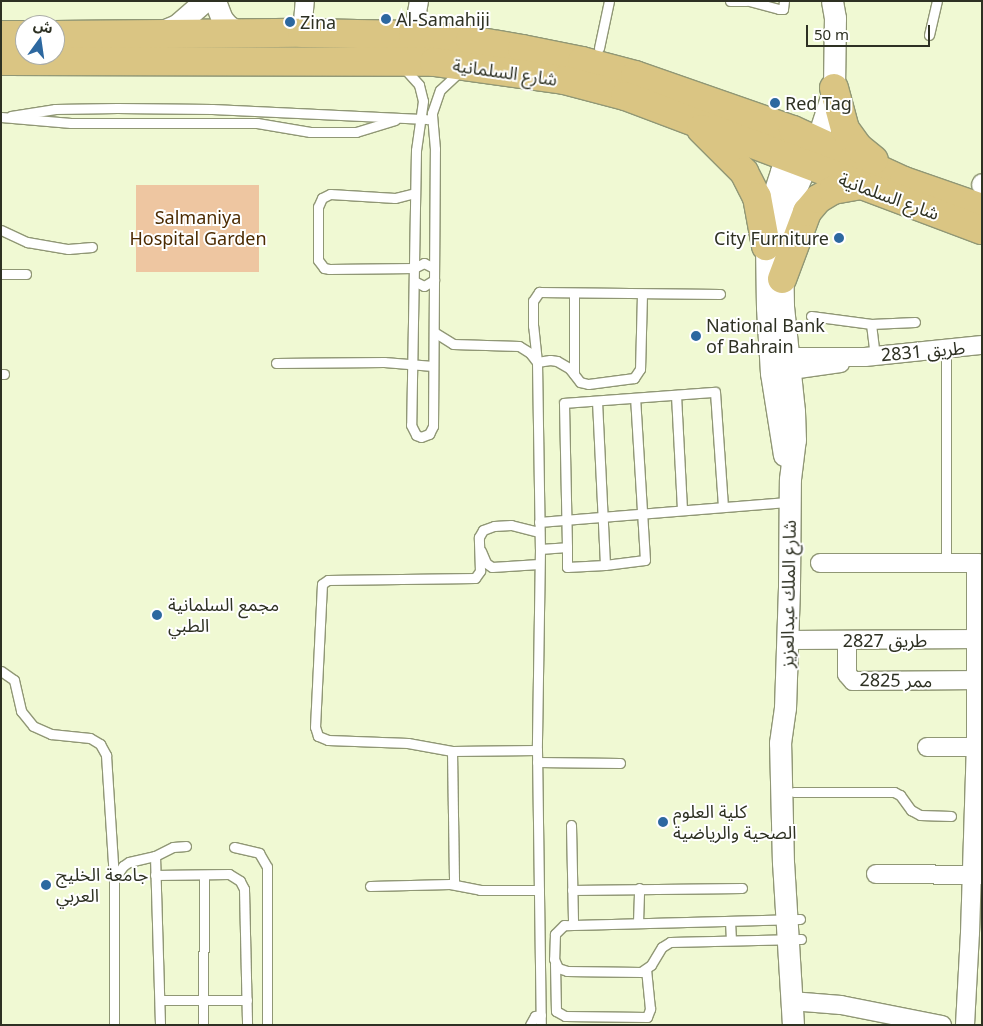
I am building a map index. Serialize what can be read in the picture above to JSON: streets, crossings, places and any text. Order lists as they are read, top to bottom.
{
  "streets": {
    "main road": ["شارع السلمانية"],
    "street": [
      "طريق 2831",
      "شارع الملك عبدالعزيز",
      "طريق 2827",
      "ممر 2825"
    ]
  },
  "crossings": [
    ["شارع السلمانية", "شارع الملك عبدالعزيز"],
    ["طريق 2831", "شارع الملك عبدالعزيز"],
    ["شارع الملك عبدالعزيز", "طريق 2827"],
    ["طريق 2827", "ممر 2825"]
  ],
  "parks": ["Salmaniya Hospital Garden"],
  "places": [
    "Al-Samahiji",
    "Zina",
    "Red Tag",
    "City Furniture",
    "National Bank of Bahrain",
    "مجمع السلمانية الطبي",
    "كلية العلوم الصحية والرياضية",
    "جامعة الخليج العربي"
  ],
  "scale_bar": "50 m",
  "north": "top"
}
